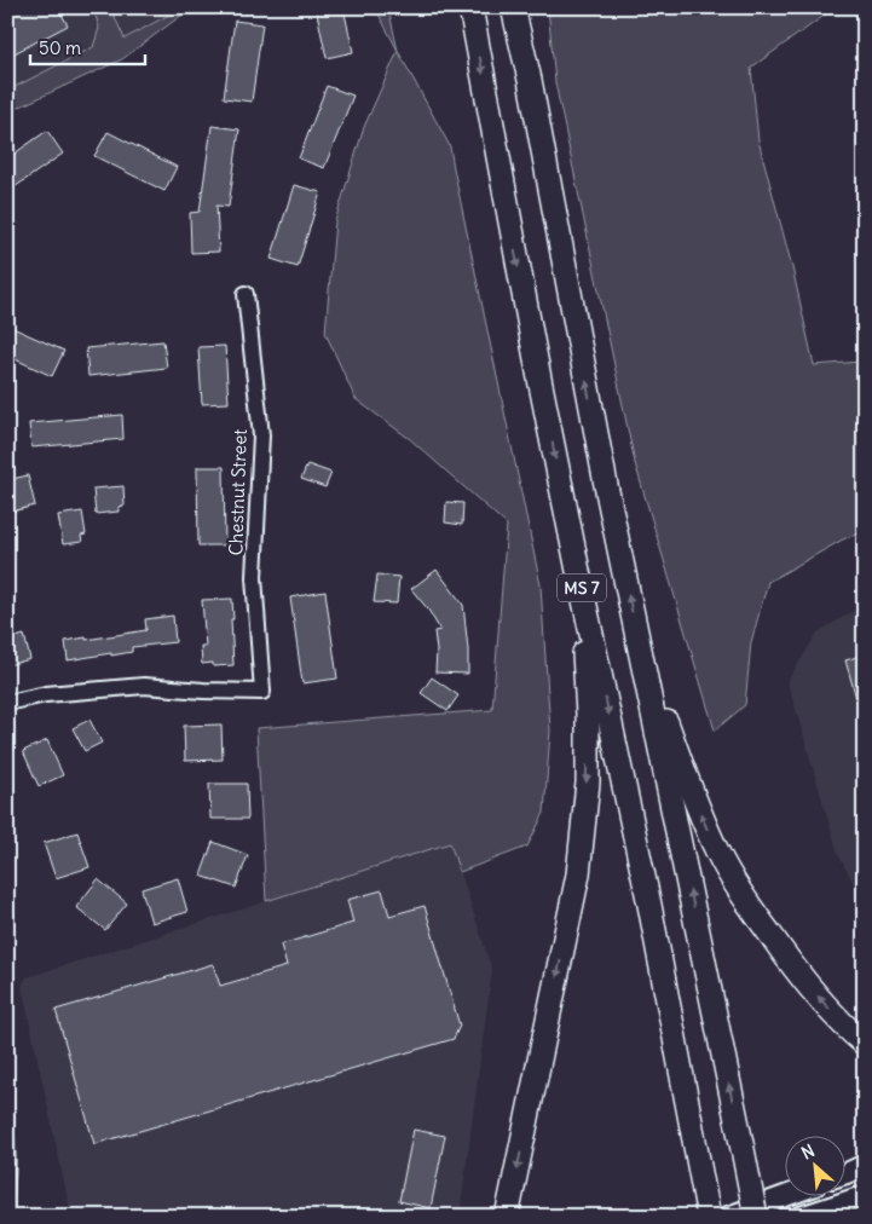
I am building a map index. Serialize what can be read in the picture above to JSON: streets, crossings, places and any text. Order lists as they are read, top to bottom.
{
  "streets": {
    "highway": ["MS 7"],
    "street": ["Chestnut Street"]
  },
  "scale_bar": "50 m",
  "north": "top left"
}
